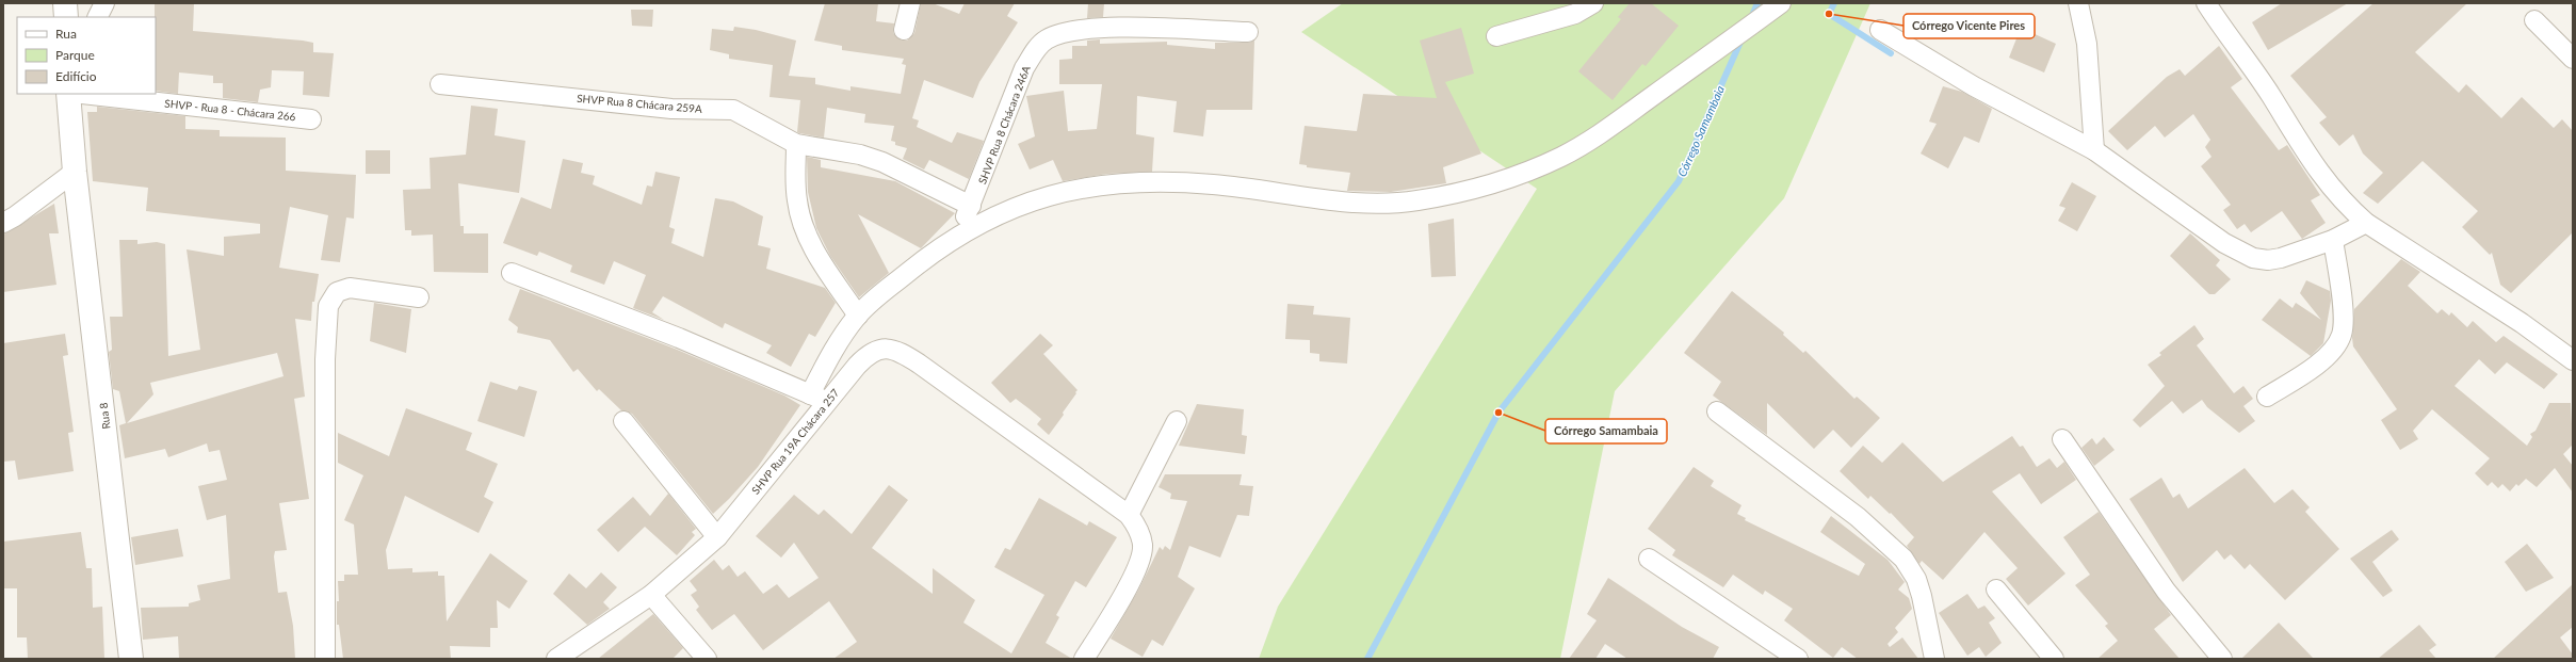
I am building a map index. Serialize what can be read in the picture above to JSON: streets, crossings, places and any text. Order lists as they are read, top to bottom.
{
  "streets": {
    "street": [
      "SHVP Rua 8 Chácara 259A",
      "SHVP - Rua 8 - Chácara 266",
      "SHVP Rua 8 Chácara 246A",
      "Rua 8",
      "SHVP Rua 19A Chácara 257"
    ]
  },
  "crossings": [
    ["SHVP Rua 8 Chácara 259A", "SHVP Rua 8 Chácara 246A"]
  ],
  "water": ["Córrego Samambaia"],
  "places": ["Córrego Vicente Pires", "Córrego Samambaia"],
  "legend": ["Rua", "Parque", "Edifício"]
}
